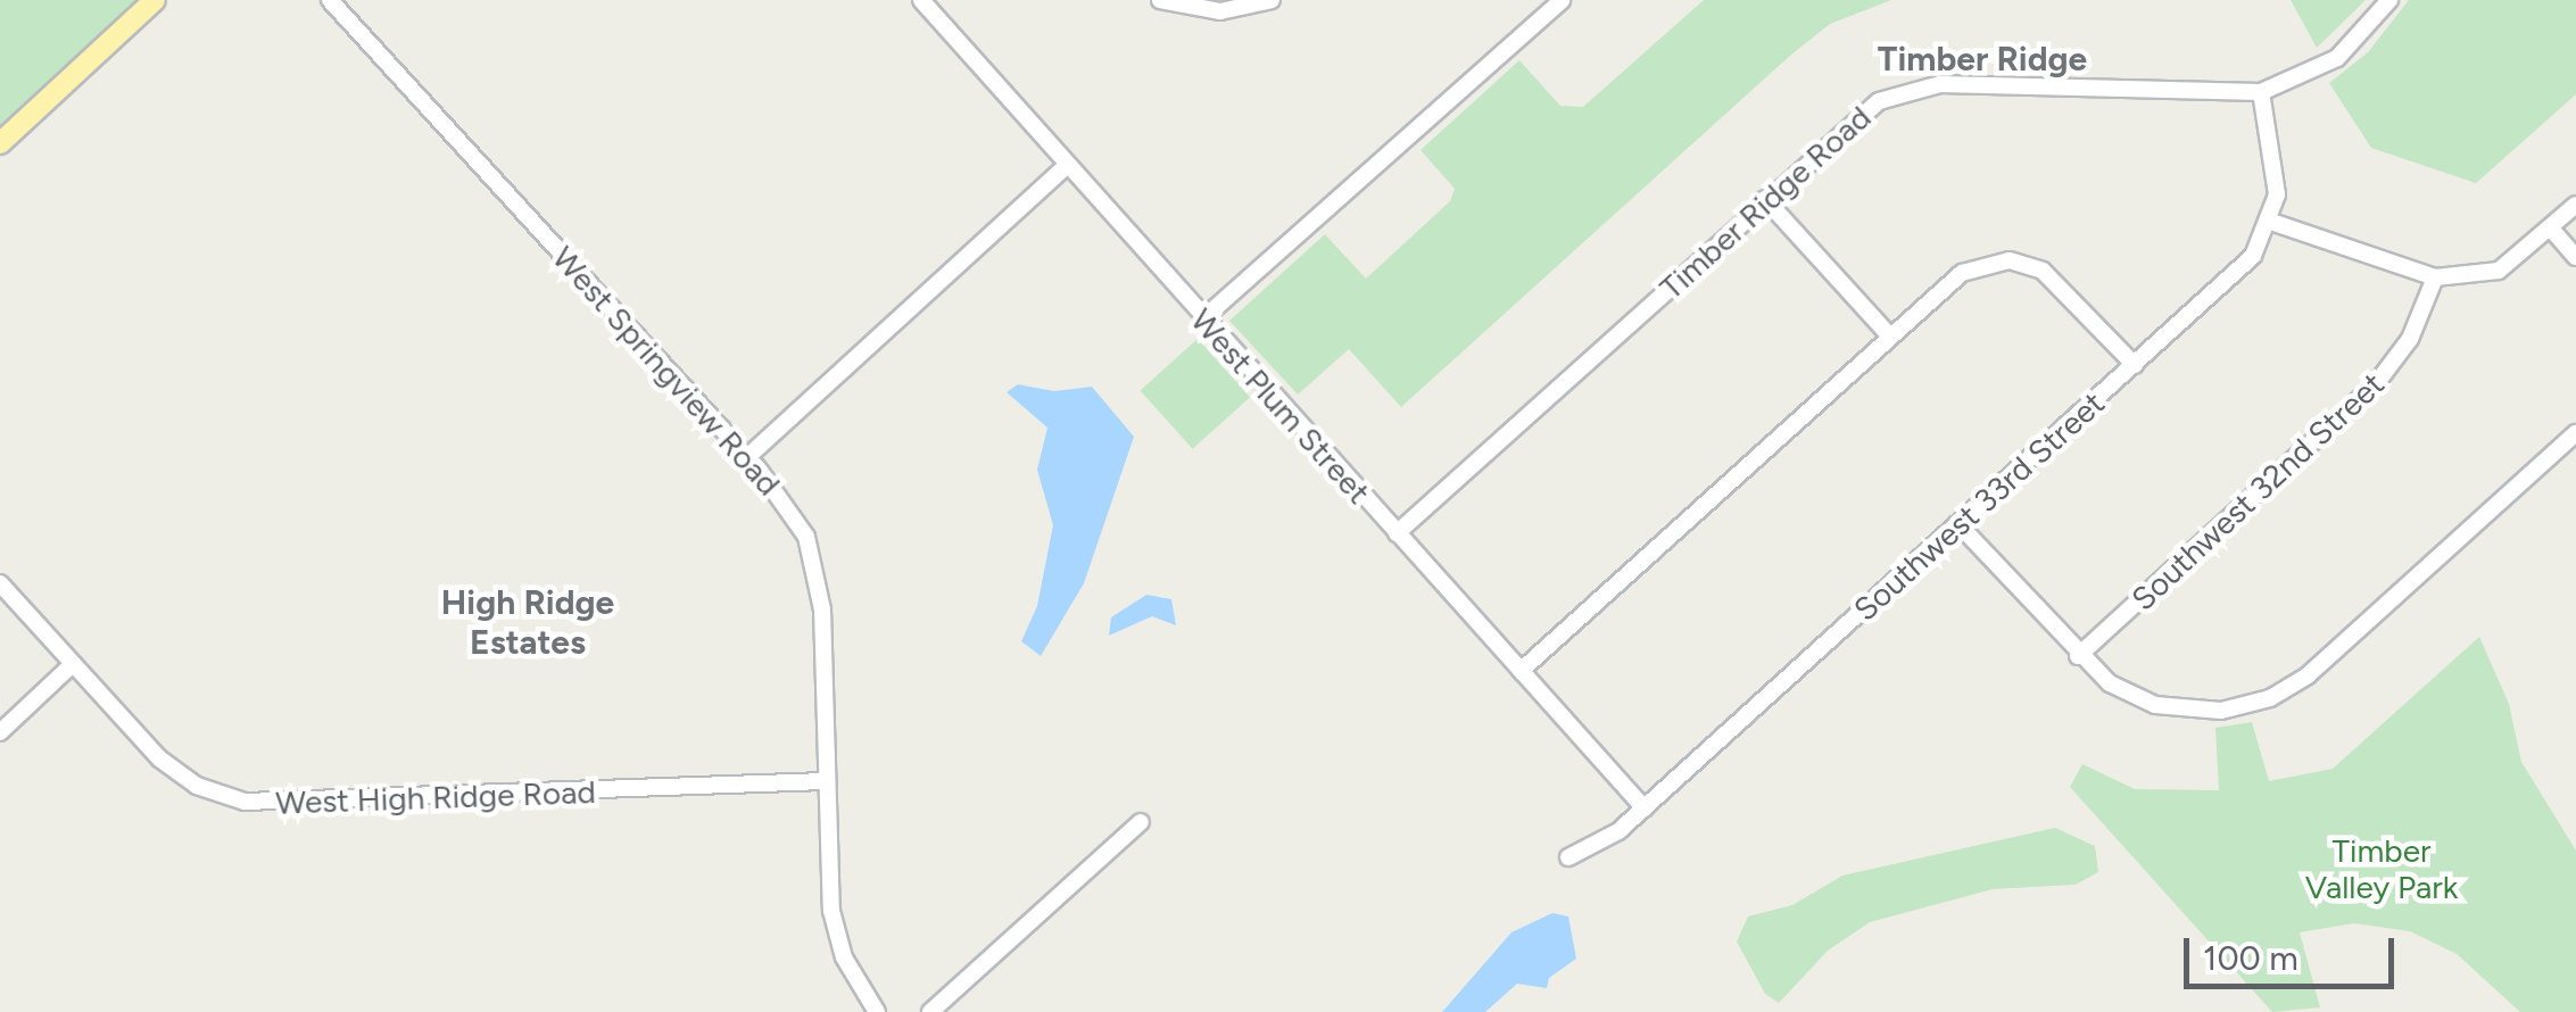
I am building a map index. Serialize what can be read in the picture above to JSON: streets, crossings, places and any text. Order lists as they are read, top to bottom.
{
  "streets": {
    "street": [
      "Timber Ridge Road",
      "West Springview Road",
      "West Plum Street",
      "Southwest 32nd Street",
      "Southwest 33rd Street",
      "West High Ridge Road"
    ]
  },
  "crossings": [
    ["Timber Ridge Road", "West Plum Street"],
    ["West Springview Road", "West High Ridge Road"],
    ["West Plum Street", "Southwest 33rd Street"]
  ],
  "districts": ["Timber Ridge", "High Ridge Estates"],
  "parks": ["Timber Valley Park"],
  "scale_bar": "100 m"
}
